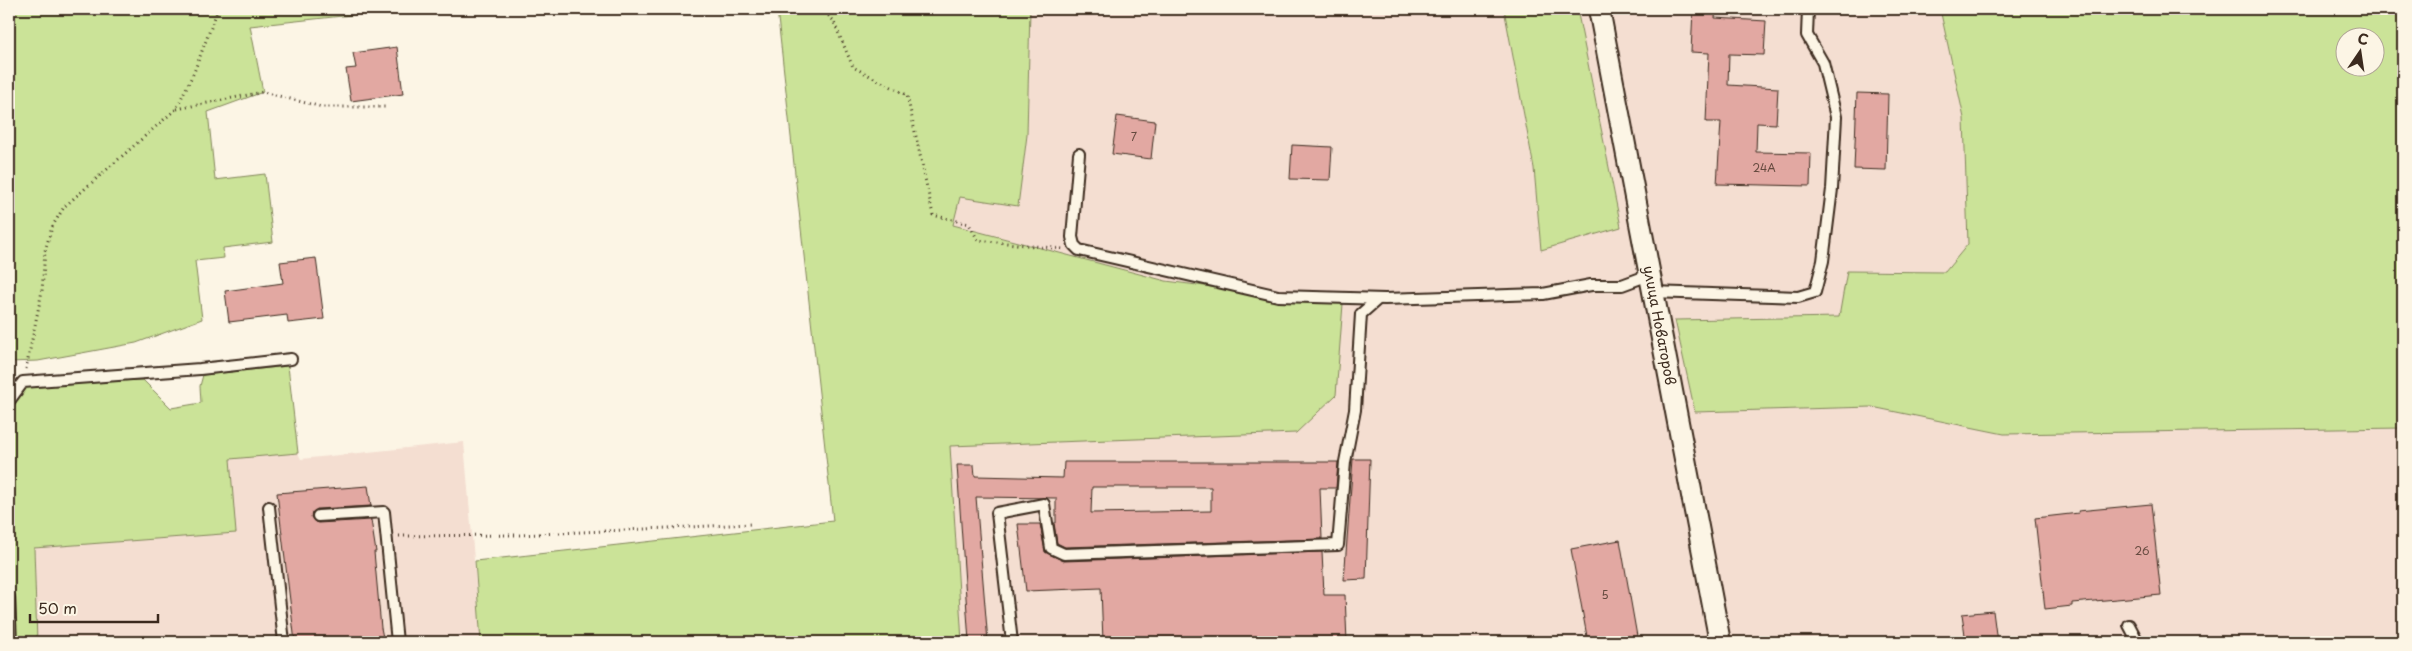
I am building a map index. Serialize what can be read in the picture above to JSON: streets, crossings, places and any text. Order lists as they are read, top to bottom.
{
  "streets": {
    "street": ["улица Новаторов"]
  },
  "house_numbers": [
    "7",
    "24А",
    "26",
    "5"
  ],
  "scale_bar": "50 m",
  "north": "top"
}
